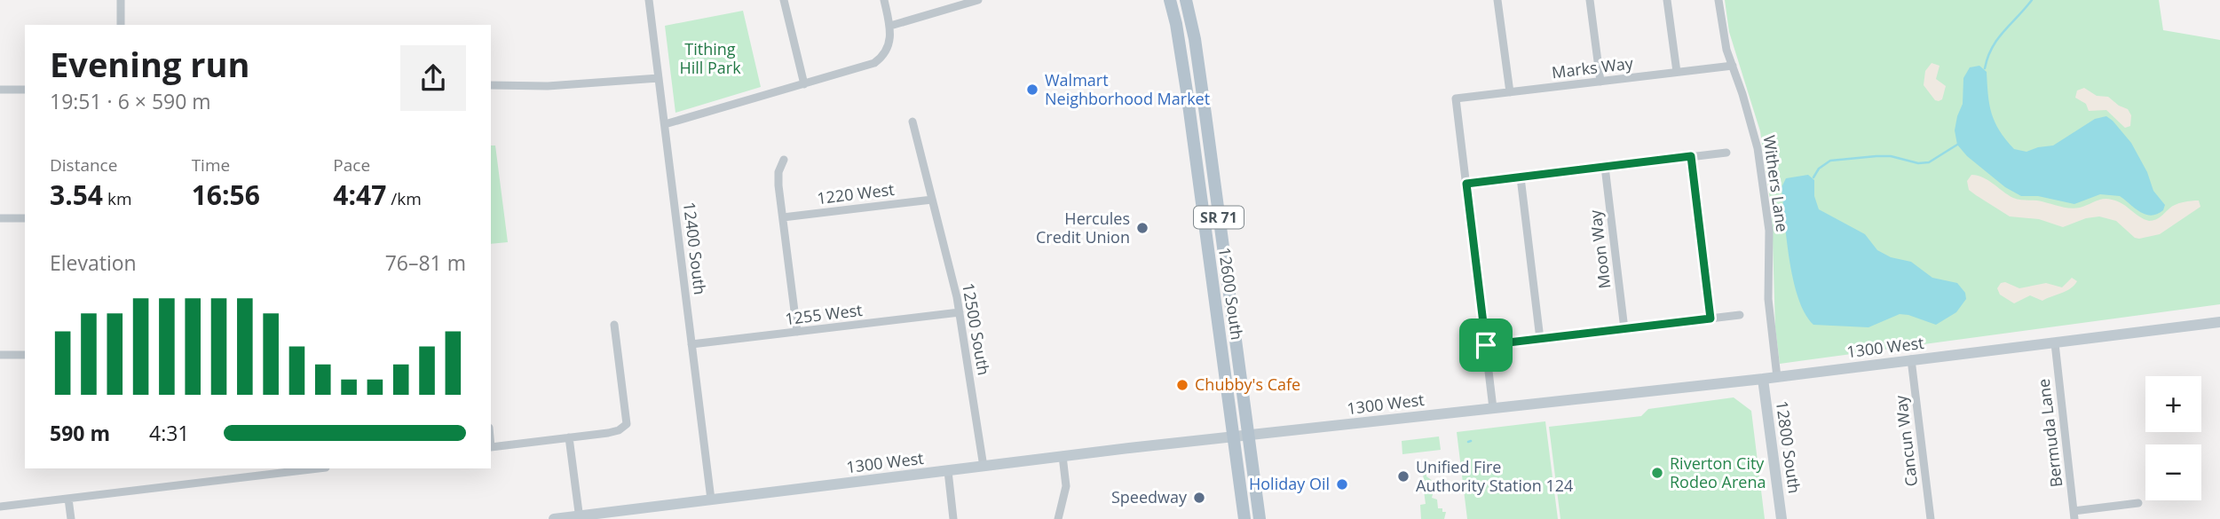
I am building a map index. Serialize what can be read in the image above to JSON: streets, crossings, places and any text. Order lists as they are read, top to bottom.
{
  "streets": {
    "main road": ["SR 71", "12600 South"],
    "street": [
      "Marks Way",
      "Withers Lane",
      "1220 West",
      "12400 South",
      "Moon Way",
      "1255 West",
      "12500 South",
      "1300 West",
      "Bermuda Lane",
      "Cancun Way",
      "12800 South"
    ]
  },
  "crossings": [
    ["Marks Way", "Withers Lane"],
    ["Withers Lane", "1300 West"],
    ["1220 West", "12500 South"],
    ["12400 South", "1255 West"],
    ["12400 South", "1300 West"],
    ["12600 South", "1300 West"],
    ["1255 West", "12500 South"],
    ["12500 South", "1300 West"],
    ["1300 West", "Bermuda Lane"],
    ["1300 West", "Cancun Way"],
    ["1300 West", "12800 South"]
  ],
  "parks": ["Tithing Hill Park"],
  "places": [
    "Walmart Neighborhood Market",
    "Hercules Credit Union",
    "Chubby's Cafe",
    "Riverton City Rodeo Arena",
    "Unified Fire Authority Station 124",
    "Holiday Oil",
    "Speedway"
  ],
  "page": {
    "heading": ["Evening run", "19:51 · 6 × 590 m"],
    "stats": [
      ["Distance", "3.54 km"],
      ["Time", "16:56"],
      ["Pace", "4:47 /km"]
    ],
    "chart": ["Elevation", "76–81 m"],
    "map_buttons": ["+", "−"],
    "list": [
      {
        "name": "590 m",
        "note": "4:31"
      }
    ]
  }
}
